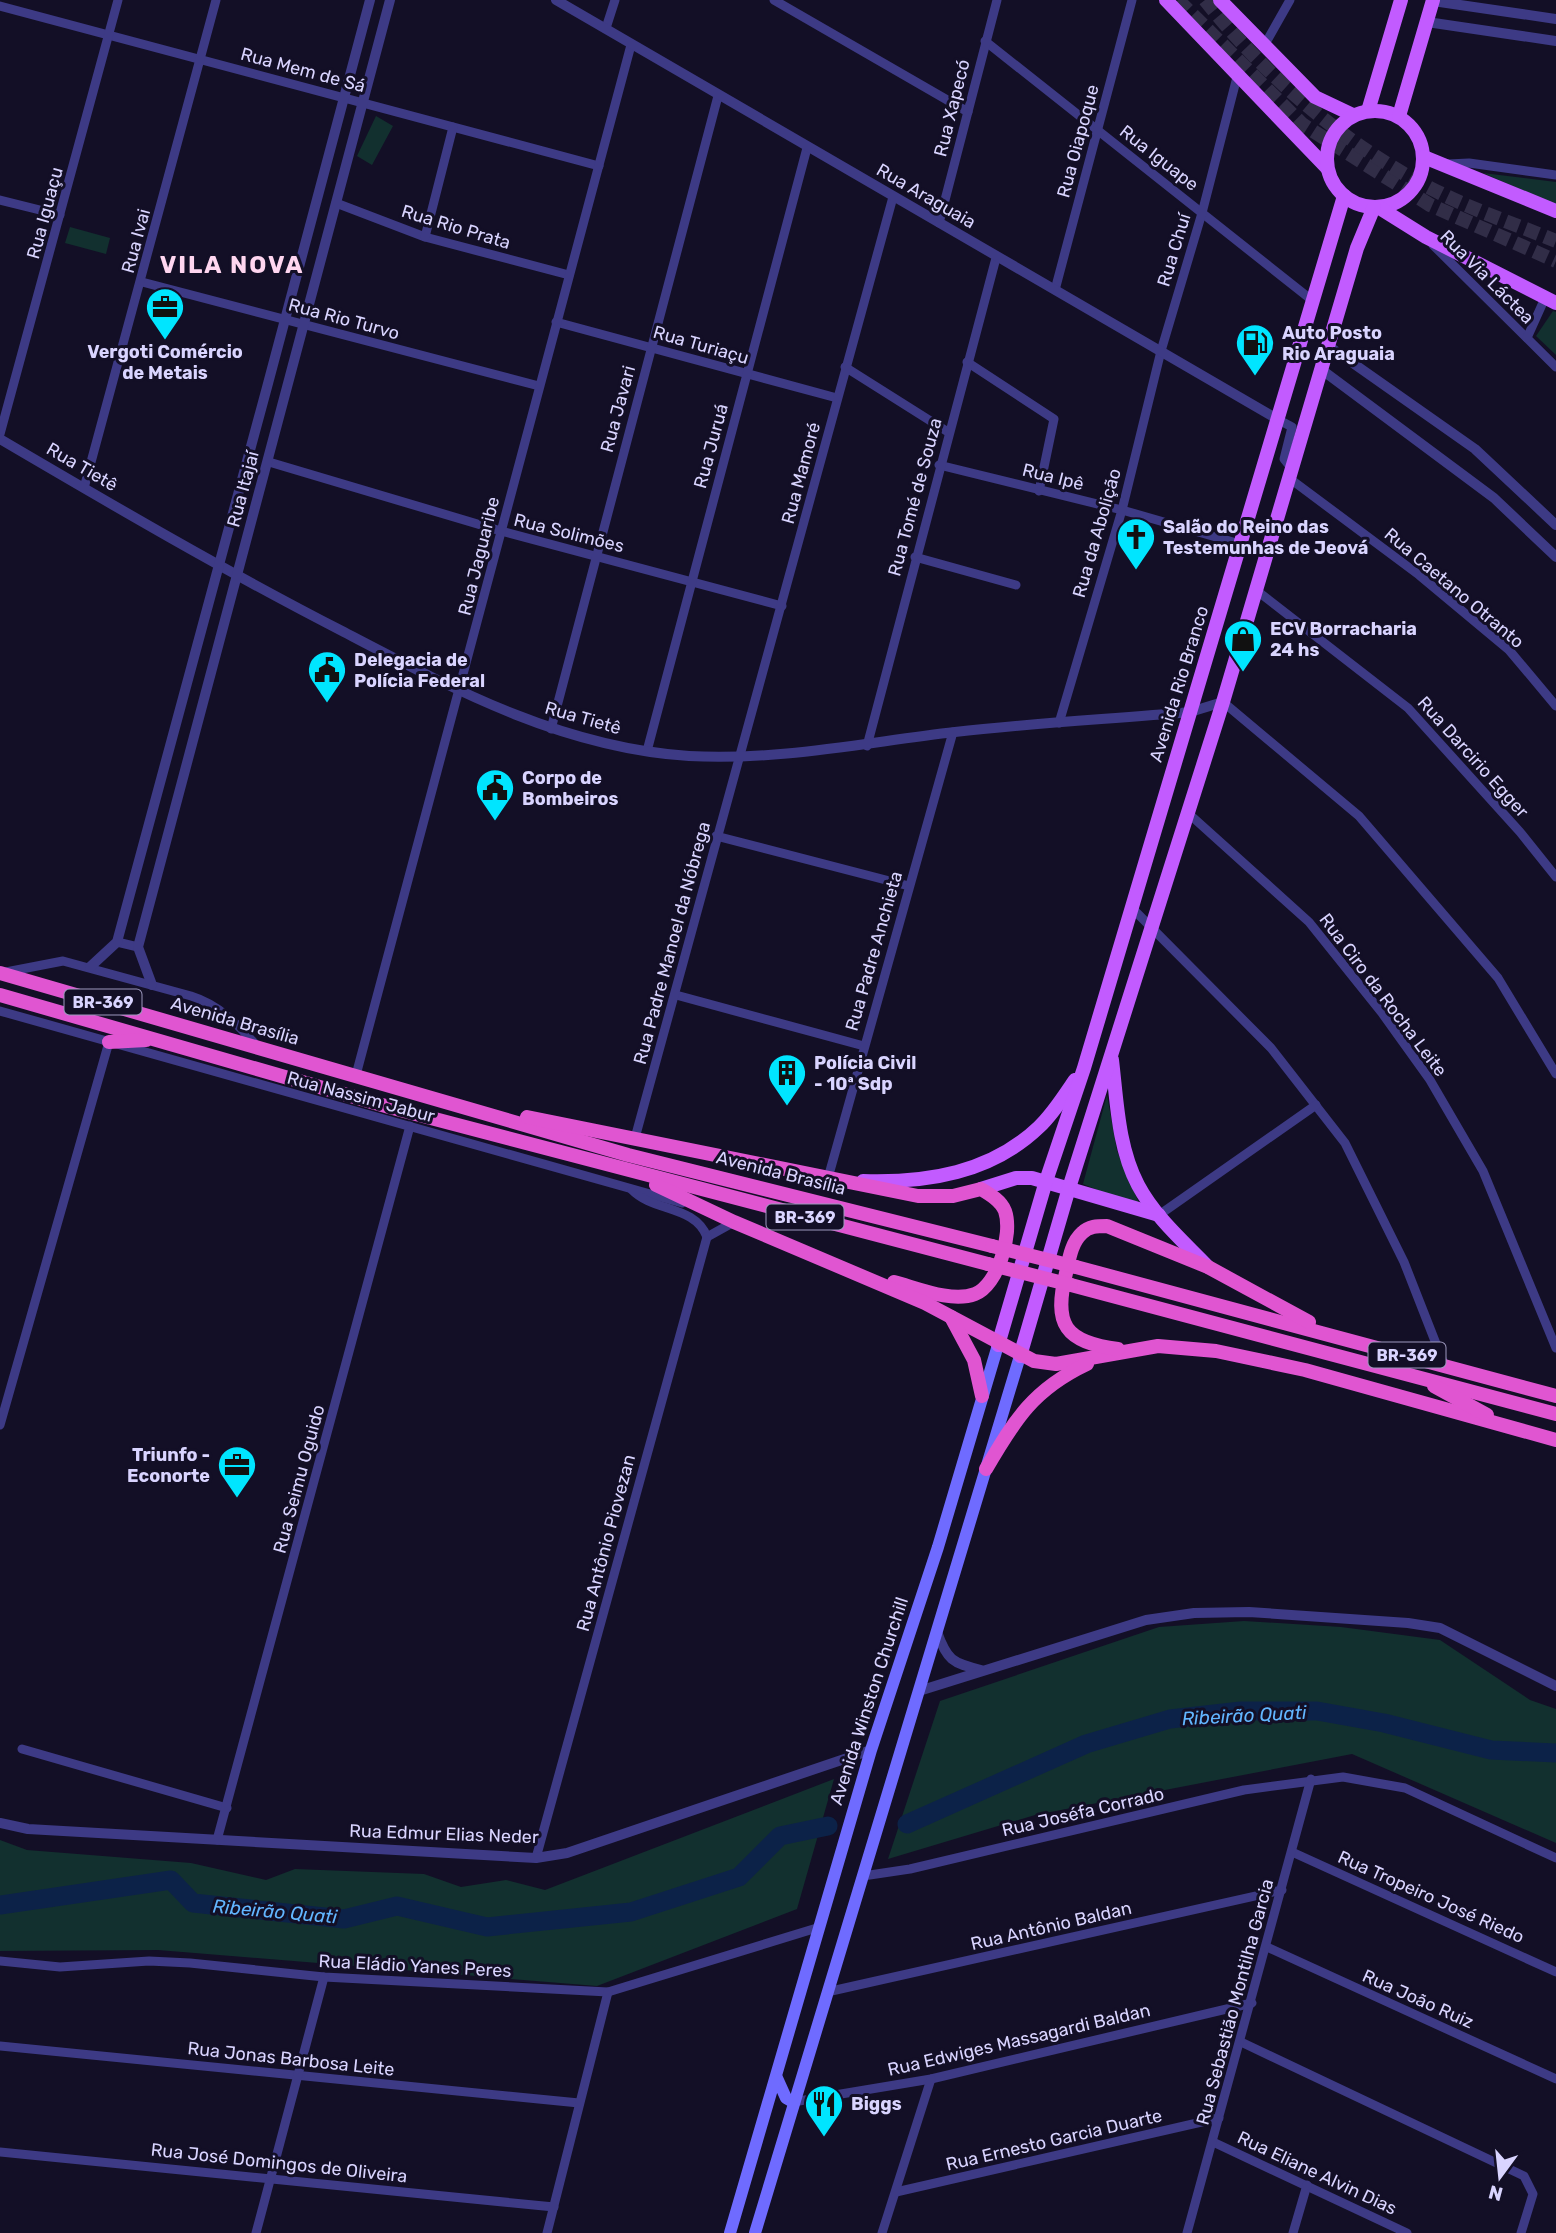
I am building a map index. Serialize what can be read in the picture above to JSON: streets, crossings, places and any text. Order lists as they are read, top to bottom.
{
  "streets": {
    "highway": ["BR-369", "Avenida Brasília"],
    "main road": ["Avenida Rio Branco", "Avenida Winston Churchill"],
    "street": [
      "Rua Mem de Sá",
      "Rua Xapecó",
      "Rua Oiapoque",
      "Rua Iguape",
      "Rua Araguaia",
      "Rua Iguaçu",
      "Rua Rio Prata",
      "Rua Ivai",
      "Rua Chuí",
      "Rua Via Láctea",
      "Rua Rio Turvo",
      "Rua Turiaçu",
      "Rua Javari",
      "Rua Juruá",
      "Rua Tietê",
      "Rua Mamoré",
      "Rua Ipê",
      "Rua Itajaí",
      "Rua Tomé de Souza",
      "Rua Solimões",
      "Rua da Abolição",
      "Rua Jaguaribe",
      "Rua Caetano Otranto",
      "Rua Darcirio Egger",
      "Rua Padre Manoel da Nóbrega",
      "Rua Padre Anchieta",
      "Rua Ciro da Rocha Leite",
      "Rua Nassim Jabur",
      "Rua Seimu Oguido",
      "Rua Antônio Piovezan",
      "Rua Joséfa Corrado",
      "Rua Edmur Elias Neder",
      "Rua Tropeiro José Riedo",
      "Rua Antônio Baldan",
      "Rua Eládio Yanes Peres",
      "Rua João Ruiz",
      "Rua Sebastião Montilha Garcia",
      "Rua Edwiges Massagardi Baldan",
      "Rua Jonas Barbosa Leite",
      "Rua Ernesto Garcia Duarte",
      "Rua José Domingos de Oliveira",
      "Rua Eliane Alvin Dias"
    ]
  },
  "crossings": [
    ["Rua Mem de Sá", "Rua Iguaçu"],
    ["Rua Mem de Sá", "Rua Ivai"],
    ["Rua Mem de Sá", "Rua Itajaí"],
    ["Rua Mem de Sá", "Rua Jaguaribe"],
    ["Rua Xapecó", "Rua Iguape"],
    ["Rua Xapecó", "Rua Araguaia"],
    ["Rua Oiapoque", "Rua Iguape"],
    ["Rua Oiapoque", "Rua Araguaia"],
    ["Rua Iguape", "Rua Chuí"],
    ["Rua Iguape", "Avenida Rio Branco"],
    ["Rua Araguaia", "Rua Chuí"],
    ["Rua Araguaia", "Rua Javari"],
    ["Rua Araguaia", "Rua Juruá"],
    ["Rua Araguaia", "Rua Mamoré"],
    ["Rua Araguaia", "Rua Tomé de Souza"],
    ["Rua Araguaia", "Rua da Abolição"],
    ["Rua Araguaia", "Rua Jaguaribe"],
    ["Rua Araguaia", "Avenida Rio Branco"],
    ["Rua Rio Prata", "Rua Itajaí"],
    ["Rua Rio Prata", "Rua Jaguaribe"],
    ["Rua Ivai", "Rua Rio Turvo"],
    ["Rua Ivai", "Rua Tietê"],
    ["Rua Chuí", "Rua da Abolição"],
    ["Rua Rio Turvo", "Rua Itajaí"],
    ["Rua Rio Turvo", "Rua Jaguaribe"],
    ["Rua Turiaçu", "Rua Javari"],
    ["Rua Turiaçu", "Rua Juruá"],
    ["Rua Turiaçu", "Rua Mamoré"],
    ["Rua Turiaçu", "Rua Jaguaribe"],
    ["Rua Javari", "Rua Tietê"],
    ["Rua Javari", "Rua Solimões"],
    ["Rua Juruá", "Rua Tietê"],
    ["Rua Juruá", "Rua Solimões"],
    ["Rua Tietê", "Rua Mamoré"],
    ["Rua Tietê", "Rua Itajaí"],
    ["Rua Tietê", "Rua Tomé de Souza"],
    ["Rua Tietê", "Rua da Abolição"],
    ["Rua Tietê", "Rua Jaguaribe"],
    ["Rua Tietê", "Avenida Rio Branco"],
    ["Rua Tietê", "Rua Padre Manoel da Nóbrega"],
    ["Rua Tietê", "Rua Padre Anchieta"],
    ["Rua Mamoré", "Rua Solimões"],
    ["Rua Mamoré", "Rua Padre Manoel da Nóbrega"],
    ["Rua Ipê", "Rua Tomé de Souza"],
    ["Rua Ipê", "Rua da Abolição"],
    ["Rua Ipê", "Avenida Rio Branco"],
    ["Rua Itajaí", "Rua Solimões"],
    ["Rua Solimões", "Rua Jaguaribe"],
    ["Rua Jaguaribe", "Avenida Brasília"],
    ["Avenida Rio Branco", "Avenida Winston Churchill"],
    ["Rua Nassim Jabur", "Rua Seimu Oguido"],
    ["Rua Seimu Oguido", "Rua Edmur Elias Neder"],
    ["Rua Antônio Piovezan", "Rua Edmur Elias Neder"],
    ["Avenida Winston Churchill", "Rua Edmur Elias Neder"],
    ["Avenida Winston Churchill", "Rua Eládio Yanes Peres"],
    ["Rua Joséfa Corrado", "Rua Sebastião Montilha Garcia"],
    ["Rua Tropeiro José Riedo", "Rua Sebastião Montilha Garcia"],
    ["Rua Antônio Baldan", "Rua Sebastião Montilha Garcia"],
    ["Rua João Ruiz", "Rua Sebastião Montilha Garcia"],
    ["Rua Sebastião Montilha Garcia", "Rua Edwiges Massagardi Baldan"],
    ["Rua Sebastião Montilha Garcia", "Rua Ernesto Garcia Duarte"],
    ["Rua Sebastião Montilha Garcia", "Rua Eliane Alvin Dias"]
  ],
  "districts": ["VILA NOVA"],
  "water": ["Ribeirão Quati"],
  "places": {
    "office": ["Vergoti Comércio de Metais", "Triunfo - Econorte"],
    "fuel station": ["Auto Posto Rio Araguaia"],
    "church": ["Salão do Reino das Testemunhas de Jeová"],
    "shop": ["ECV Borracharia 24 hs"],
    "public building": ["Delegacia de Polícia Federal", "Corpo de Bombeiros"],
    "building": ["Polícia Civil - 10ª Sdp"],
    "restaurant": ["Biggs"]
  },
  "north": "bottom"
}
